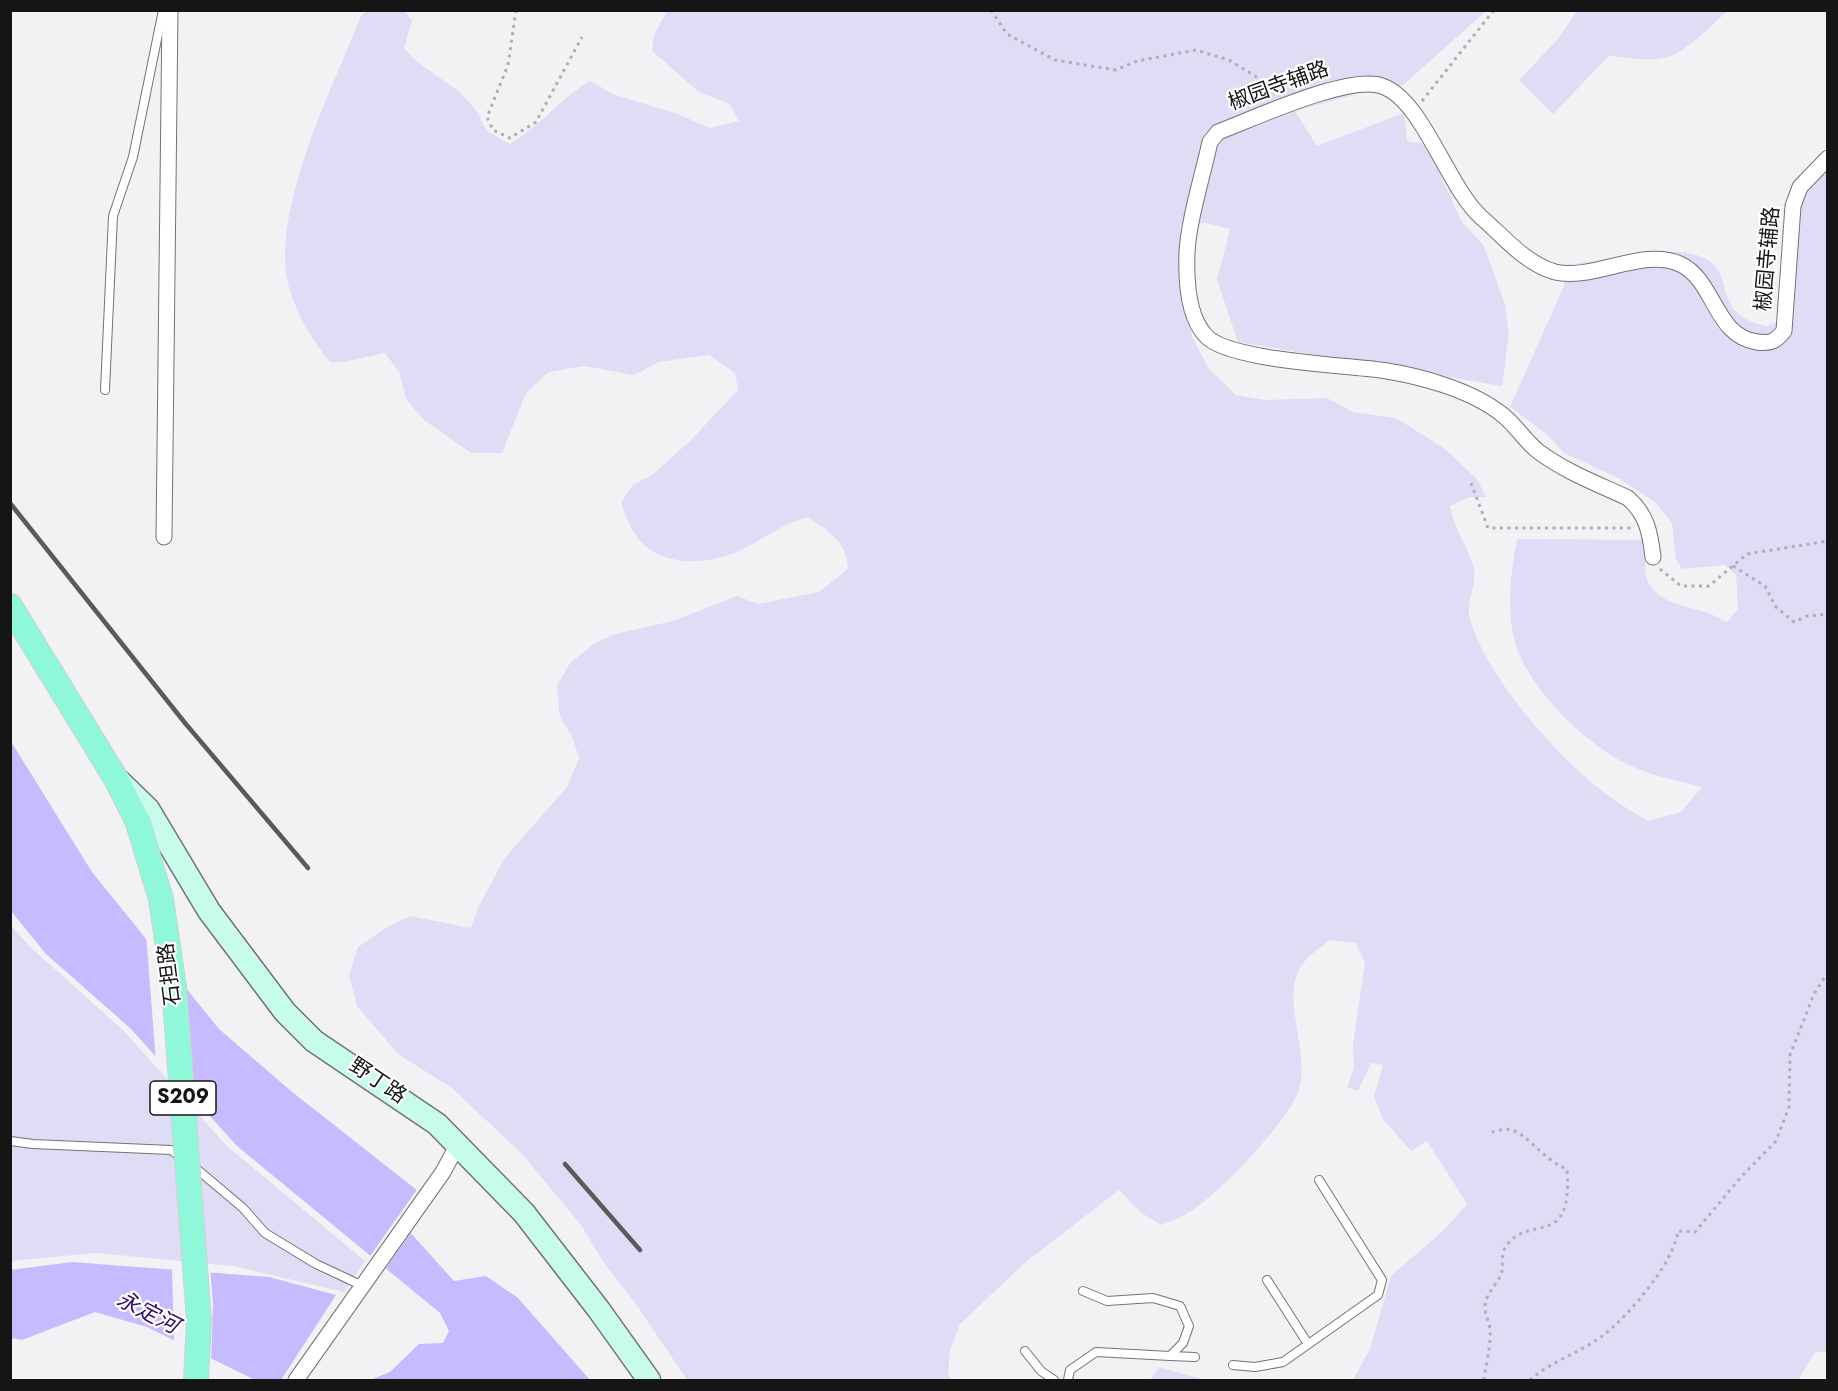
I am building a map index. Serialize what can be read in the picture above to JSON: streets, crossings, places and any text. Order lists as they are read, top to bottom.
{
  "streets": {
    "main road": ["石担路", "野丁路", "S209"],
    "street": ["椒园寺辅路"]
  },
  "crossings": [
    ["石担路", "野丁路"]
  ],
  "water": ["永定河"]
}
